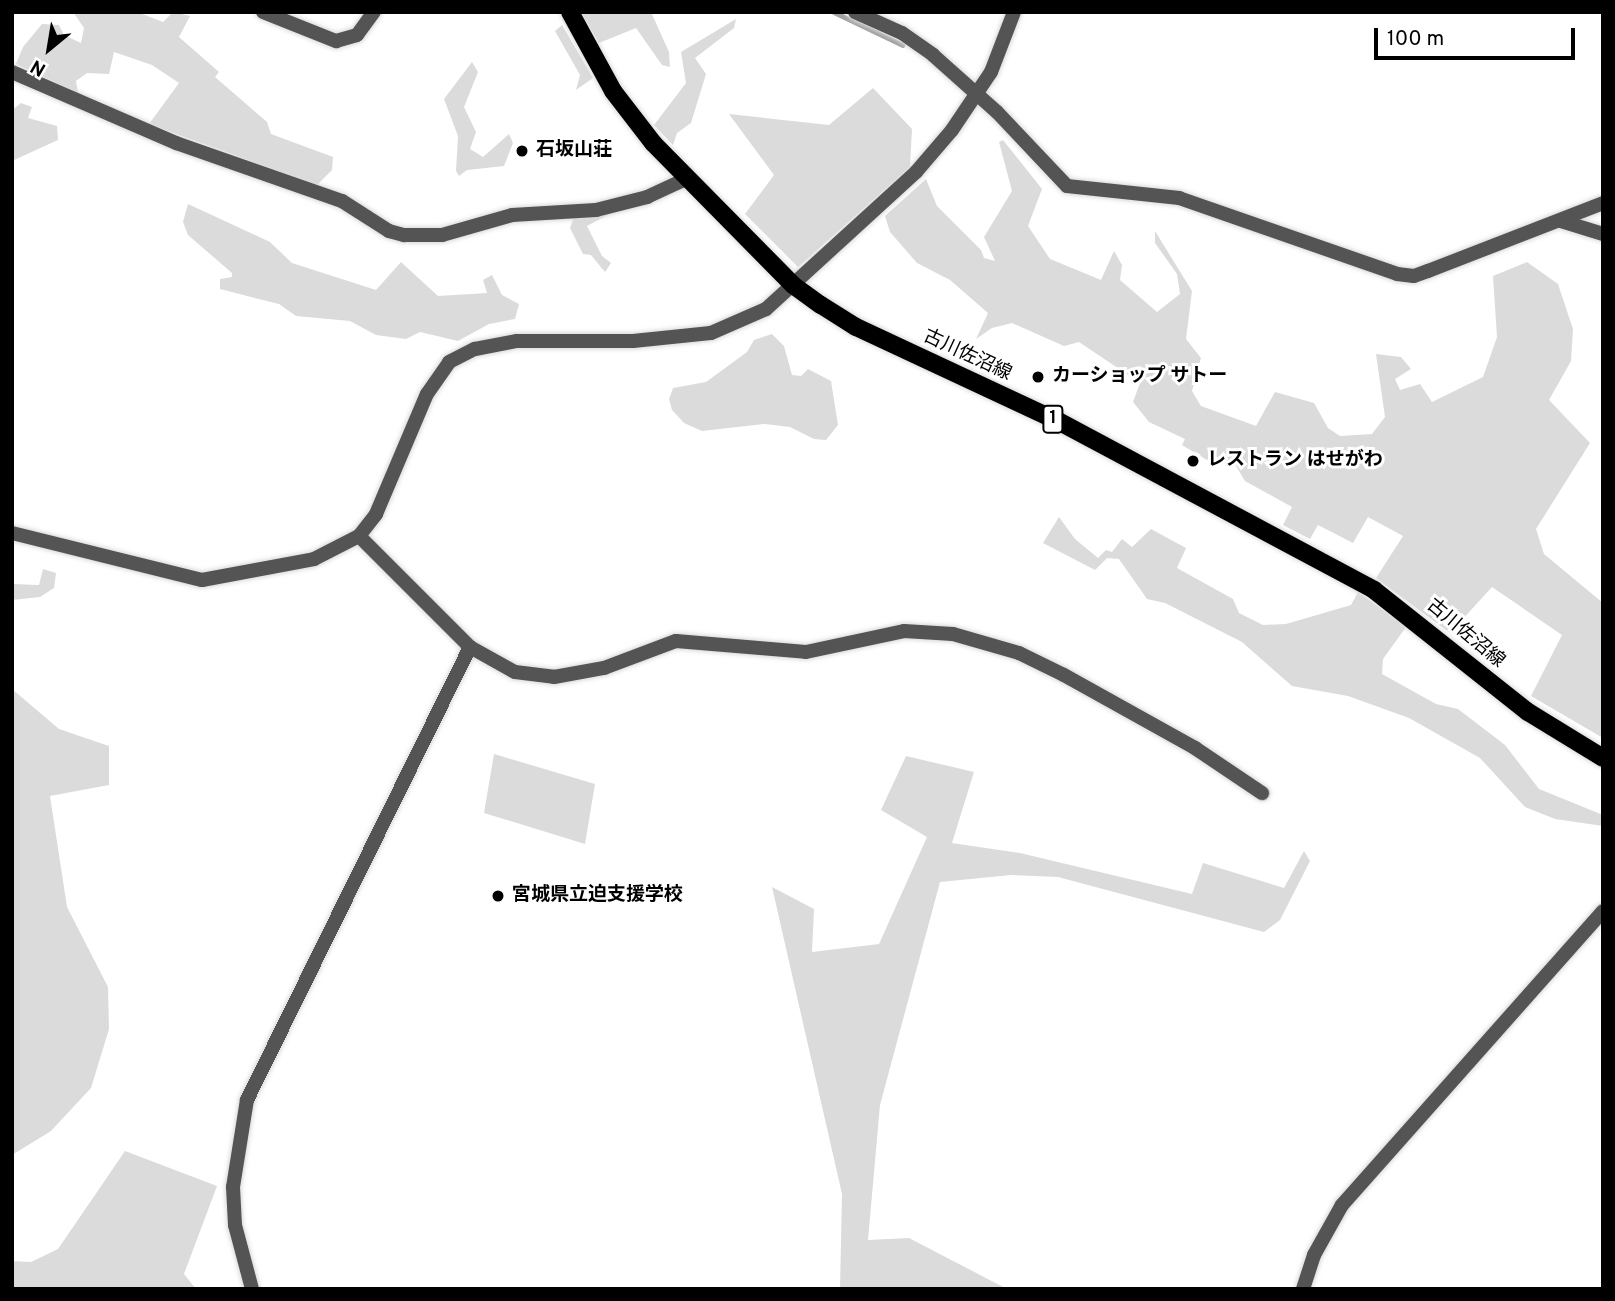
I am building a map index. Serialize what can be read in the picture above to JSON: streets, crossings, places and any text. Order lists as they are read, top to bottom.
{
  "streets": {
    "main road": ["古川佐沼線", "1"]
  },
  "places": [
    "石坂山荘",
    "カーショップ サトー",
    "レストラン はせがわ",
    "宮城県立迫支援学校"
  ],
  "scale_bar": "100 m",
  "north": "bottom left"
}
